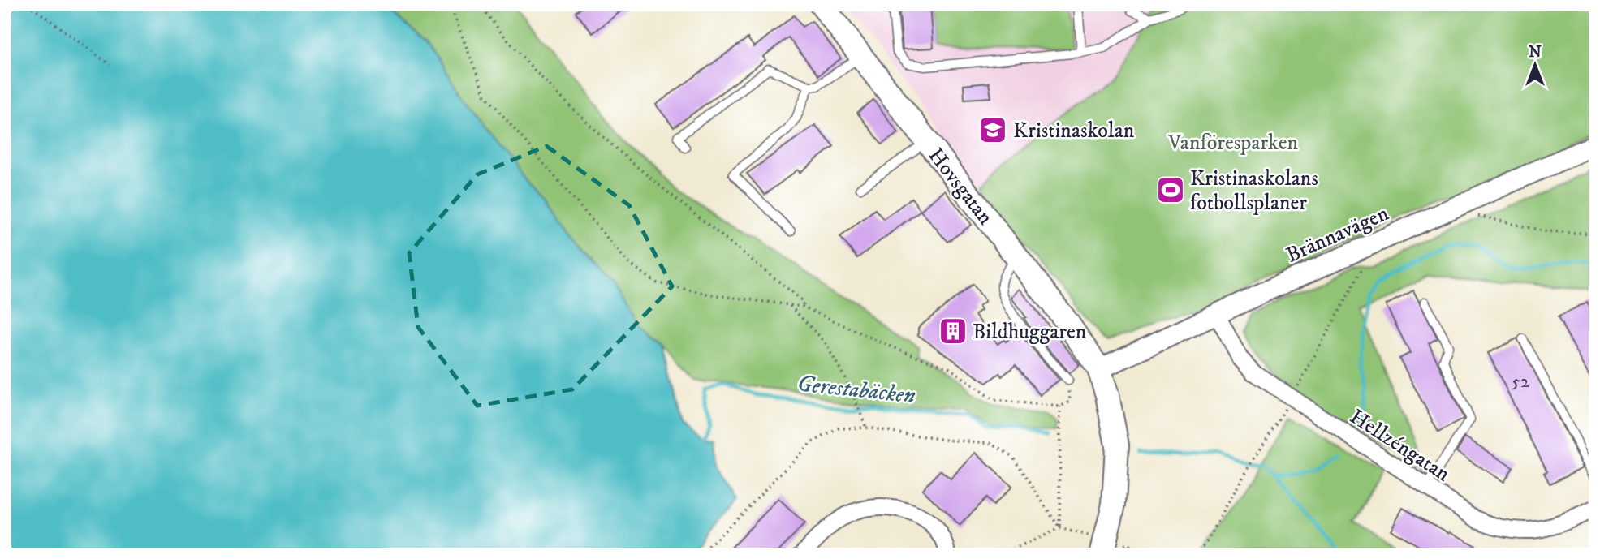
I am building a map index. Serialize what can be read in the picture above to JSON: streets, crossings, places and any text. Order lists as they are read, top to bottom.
{
  "streets": {
    "main road": ["Hovsgatan"],
    "street": ["Brännavägen", "Hellzéngatan"]
  },
  "crossings": [
    ["Hovsgatan", "Brännavägen"],
    ["Brännavägen", "Hellzéngatan"]
  ],
  "water": ["Gerestabäcken"],
  "parks": ["Vanföresparken"],
  "places": {
    "school or university": ["Kristinaskolan"],
    "sports": ["Kristinaskolans fotbollsplaner"],
    "building": ["Bildhuggaren"]
  },
  "house_numbers": ["52"],
  "north": "top"
}
